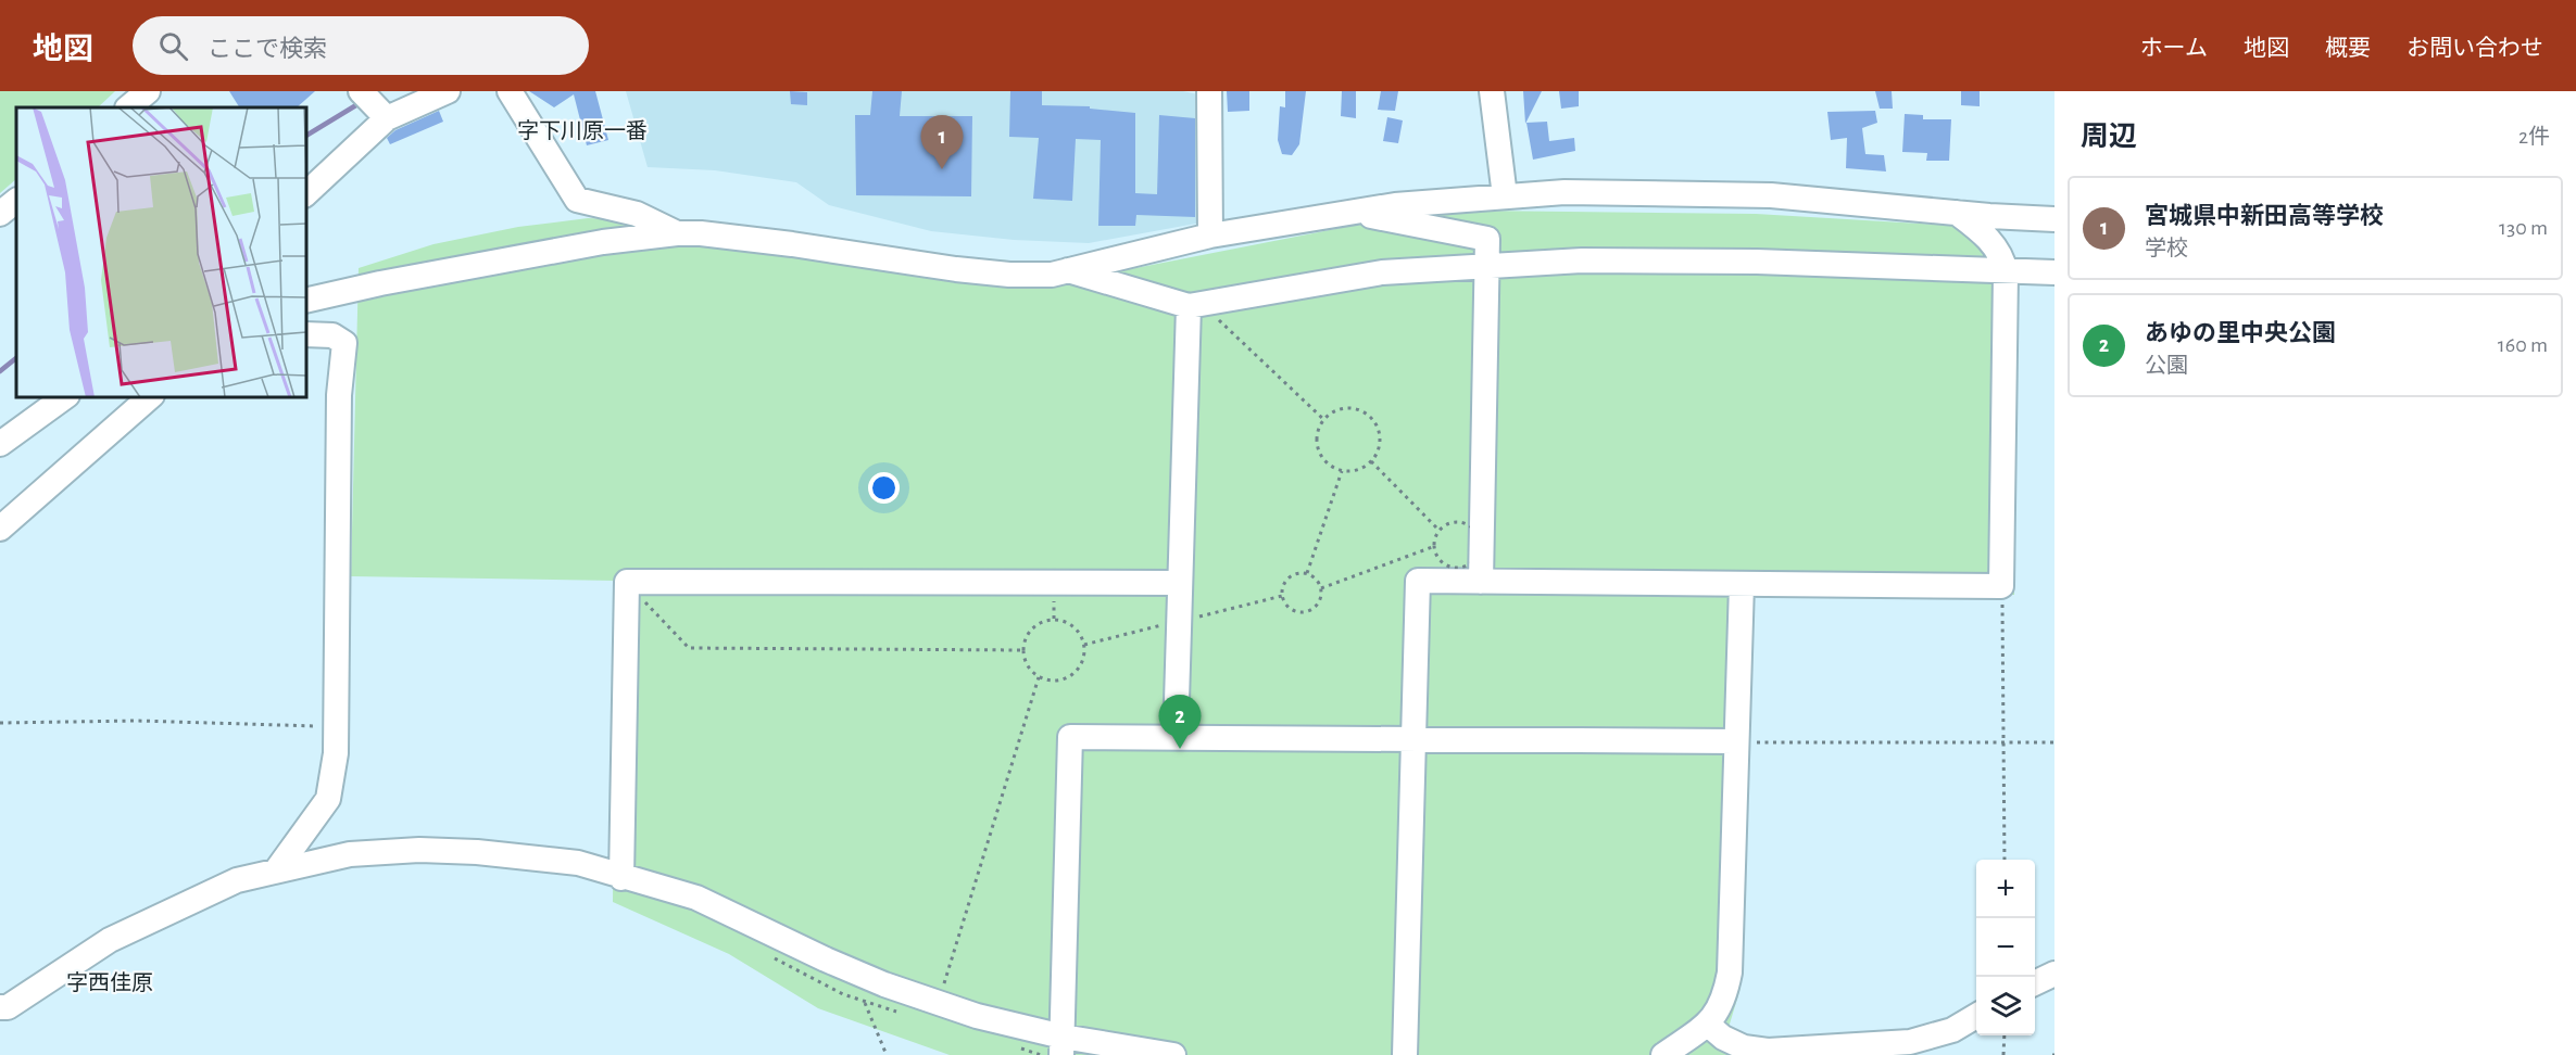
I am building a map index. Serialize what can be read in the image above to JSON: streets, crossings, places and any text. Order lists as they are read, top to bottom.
{
  "districts": ["字下川原一番", "字西佳原"],
  "page": {
    "header": "地図",
    "search": "ここで検索",
    "nav": [
      "ホーム",
      "地図",
      "概要",
      "お問い合わせ"
    ],
    "heading": ["周辺", "2件"],
    "pins": ["1", "2"],
    "list": [
      {
        "mark": "1",
        "name": "宮城県中新田高等学校",
        "note": "学校",
        "value": "130 m"
      },
      {
        "mark": "2",
        "name": "あゆの里中央公園",
        "note": "公園",
        "value": "160 m"
      }
    ],
    "map_buttons": ["+", "−"]
  }
}
